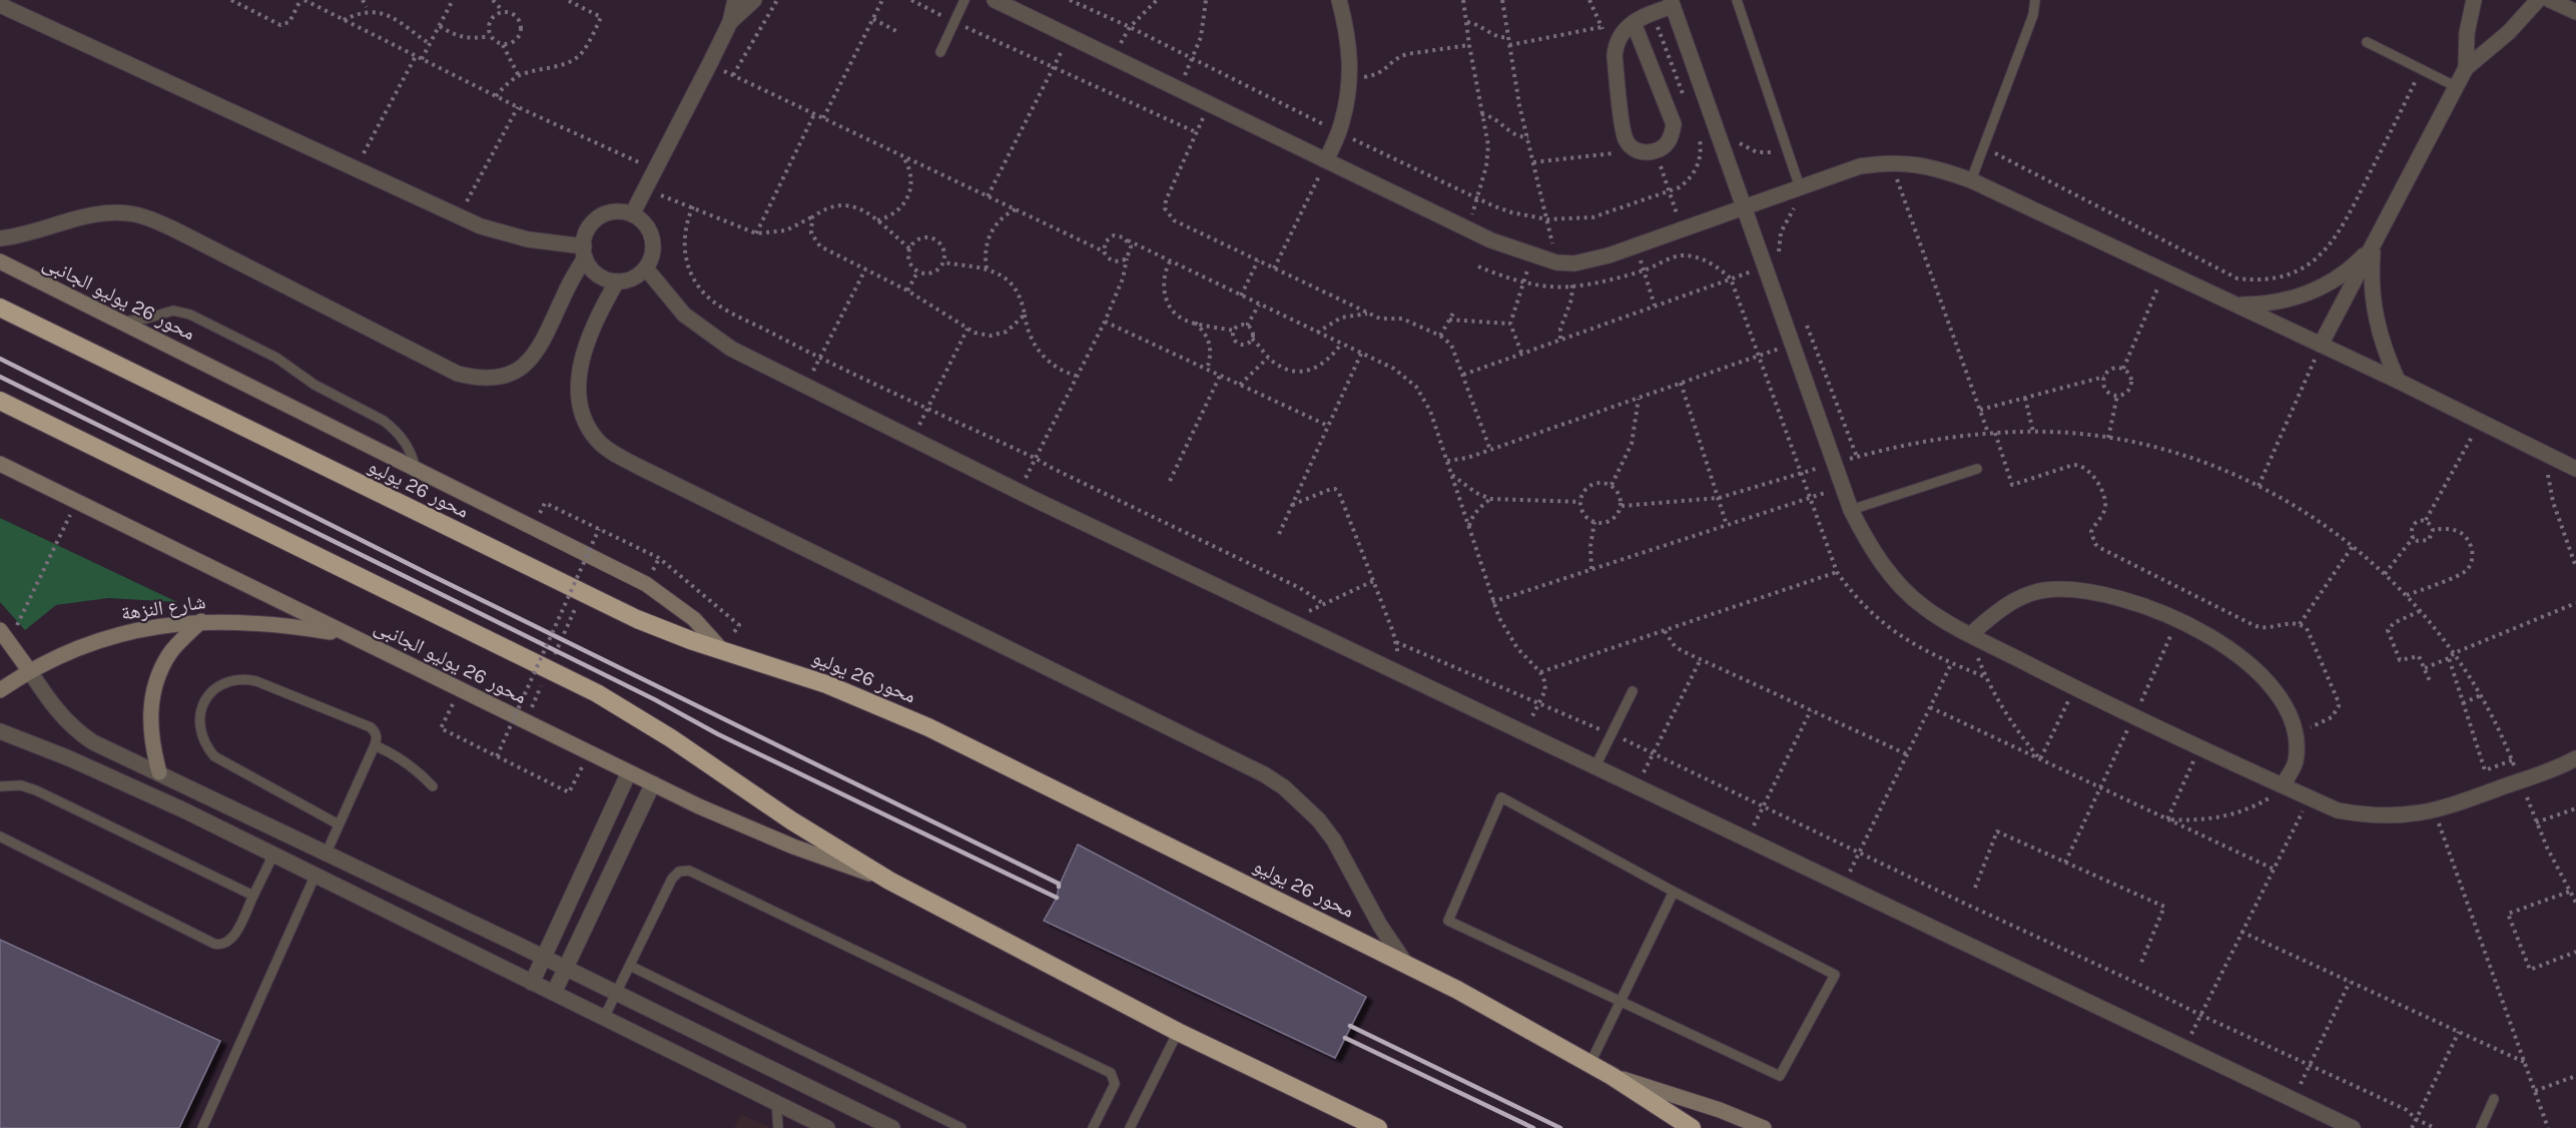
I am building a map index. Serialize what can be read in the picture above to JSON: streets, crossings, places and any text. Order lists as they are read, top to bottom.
{
  "streets": {
    "highway": ["محور 26 يوليو"],
    "main road": ["محور 26 يوليو الجانبى", "شارع النزهة"]
  },
  "crossings": [
    ["محور 26 يوليو الجانبى", "محور 26 يوليو"],
    ["محور 26 يوليو الجانبى", "شارع النزهة"]
  ]
}
